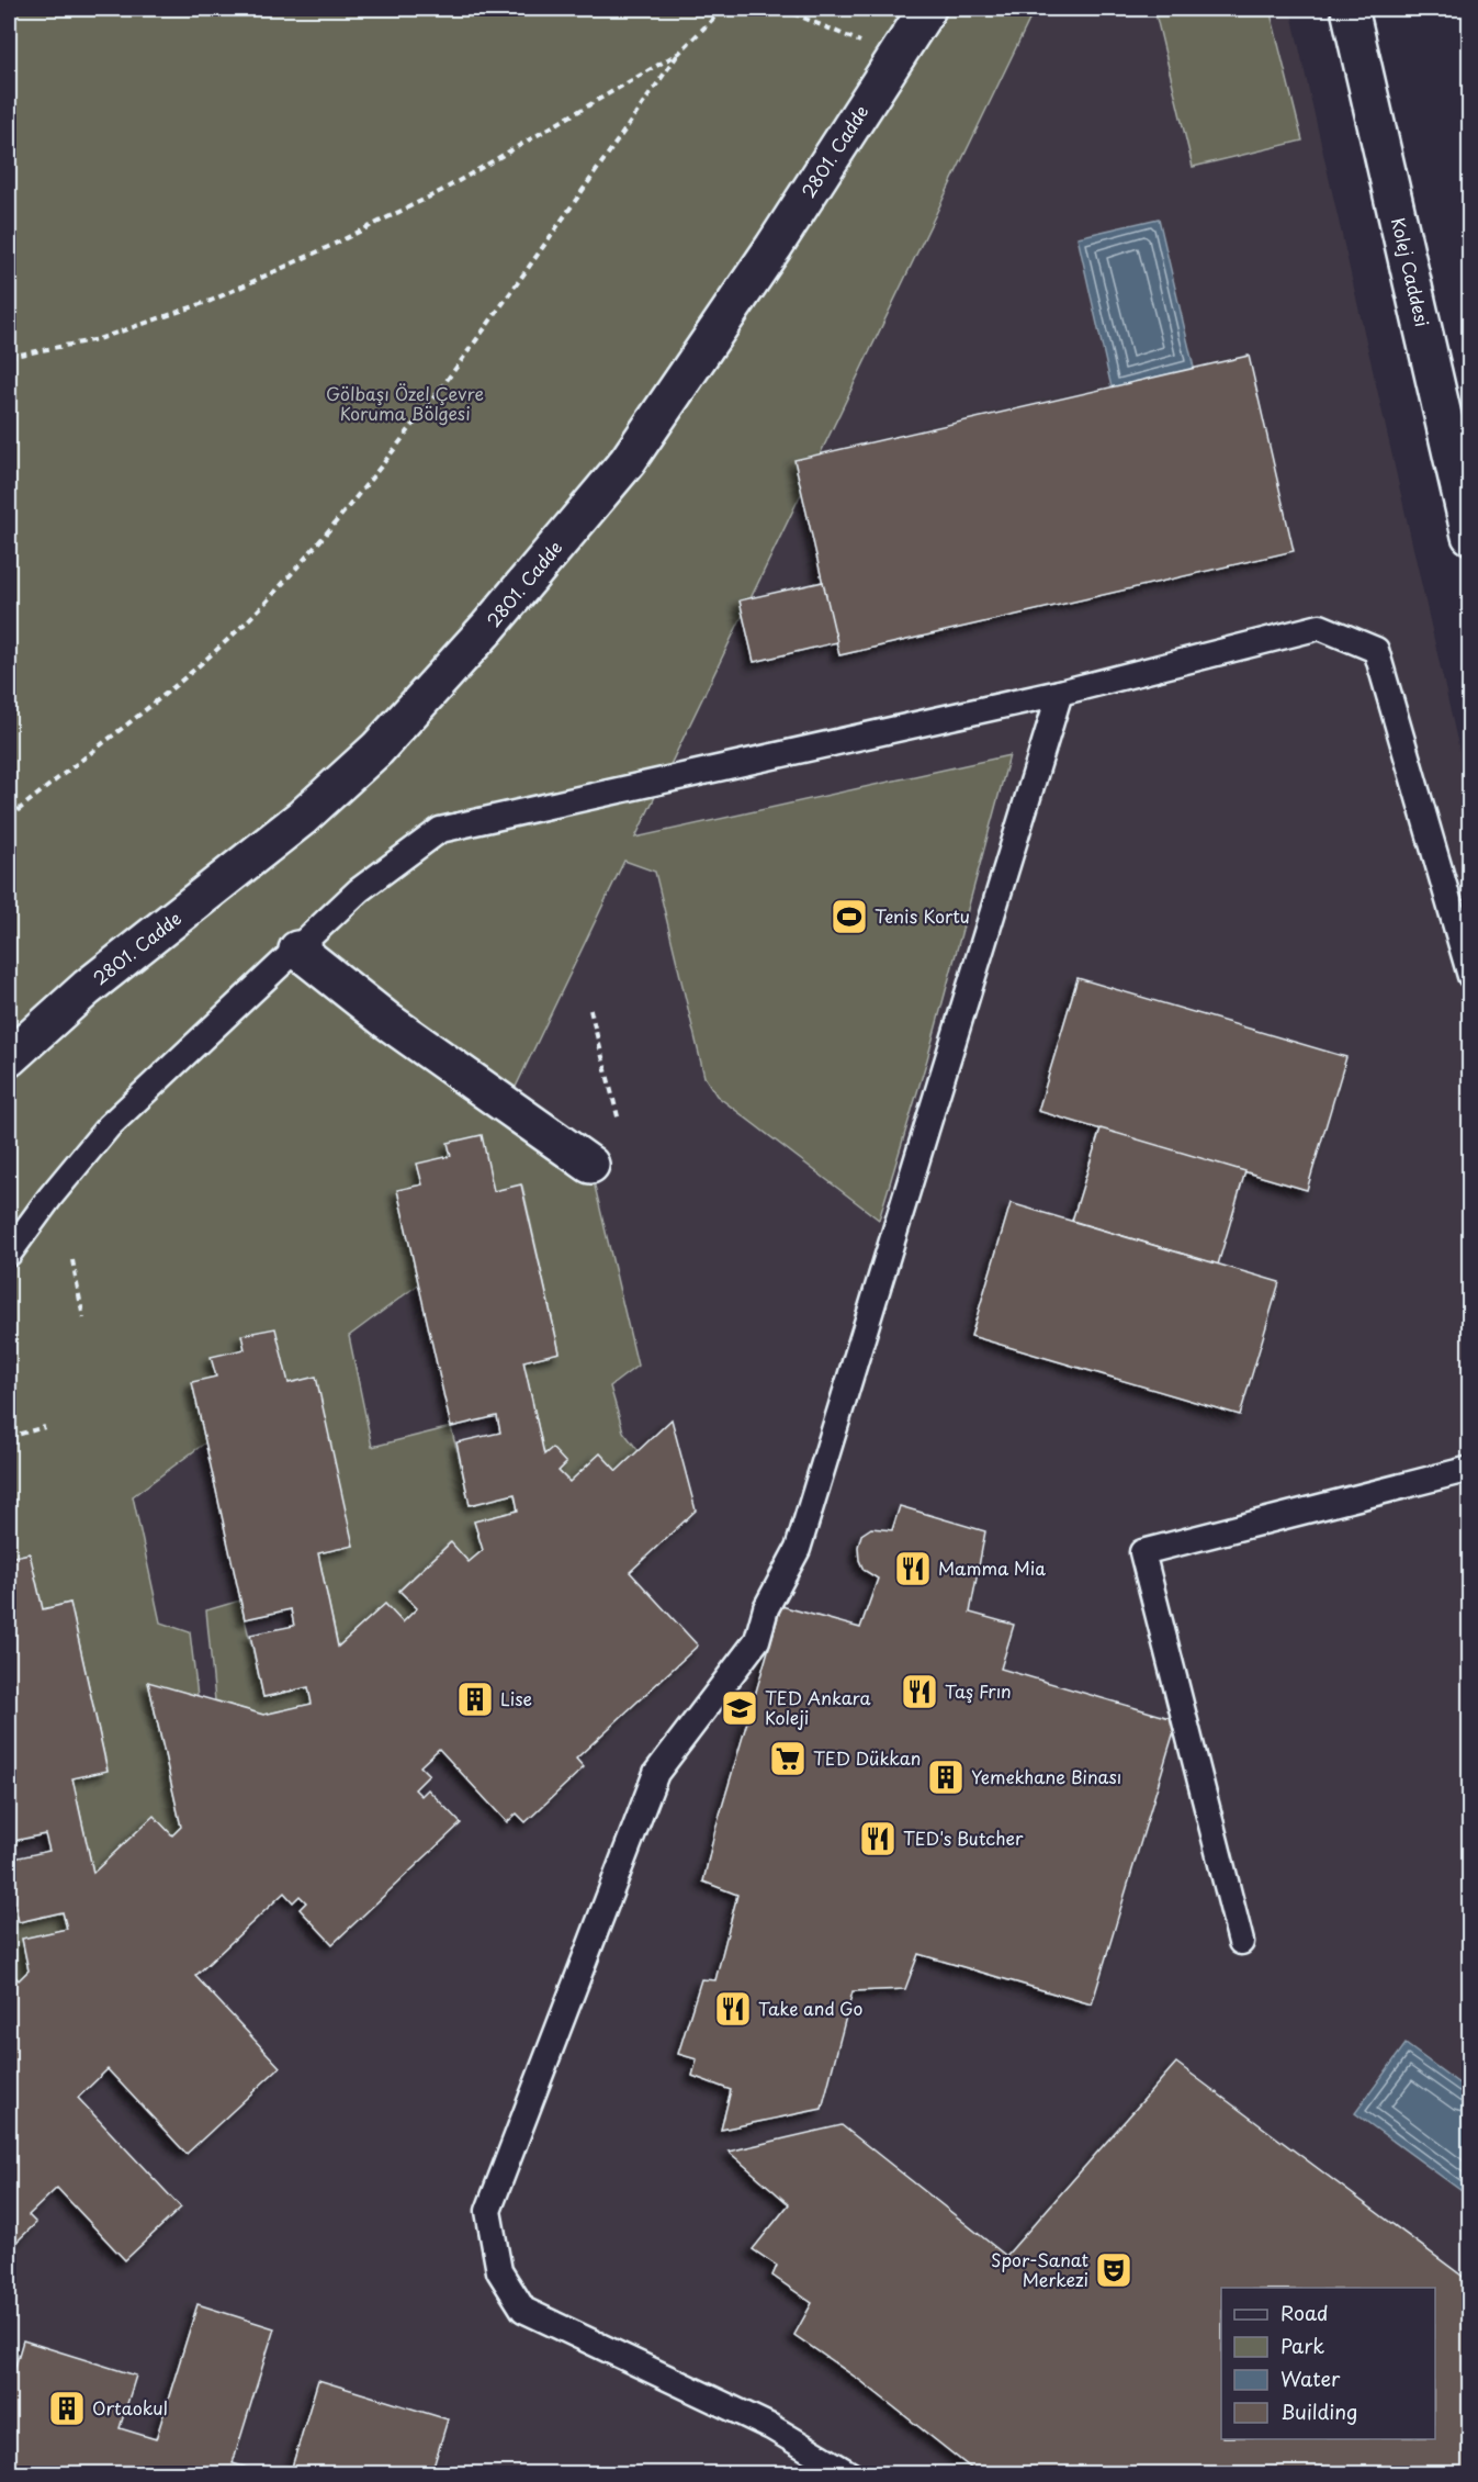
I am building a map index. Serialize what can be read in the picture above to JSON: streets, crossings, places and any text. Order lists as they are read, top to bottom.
{
  "streets": {
    "street": ["2801. Cadde", "Kolej Caddesi"]
  },
  "parks": ["Gölbaşı Özel Çevre Koruma Bölgesi"],
  "places": {
    "sports": ["Tenis Kortu"],
    "restaurant": [
      "Mamma Mia",
      "Taş Frın",
      "TED's Butcher",
      "Take and Go"
    ],
    "building": ["Lise", "Yemekhane Binası", "Ortaokul"],
    "school or university": ["TED Ankara Koleji"],
    "supermarket": ["TED Dükkan"],
    "theatre": ["Spor-Sanat Merkezi"]
  },
  "legend": [
    "Road",
    "Park",
    "Water",
    "Building"
  ]
}
